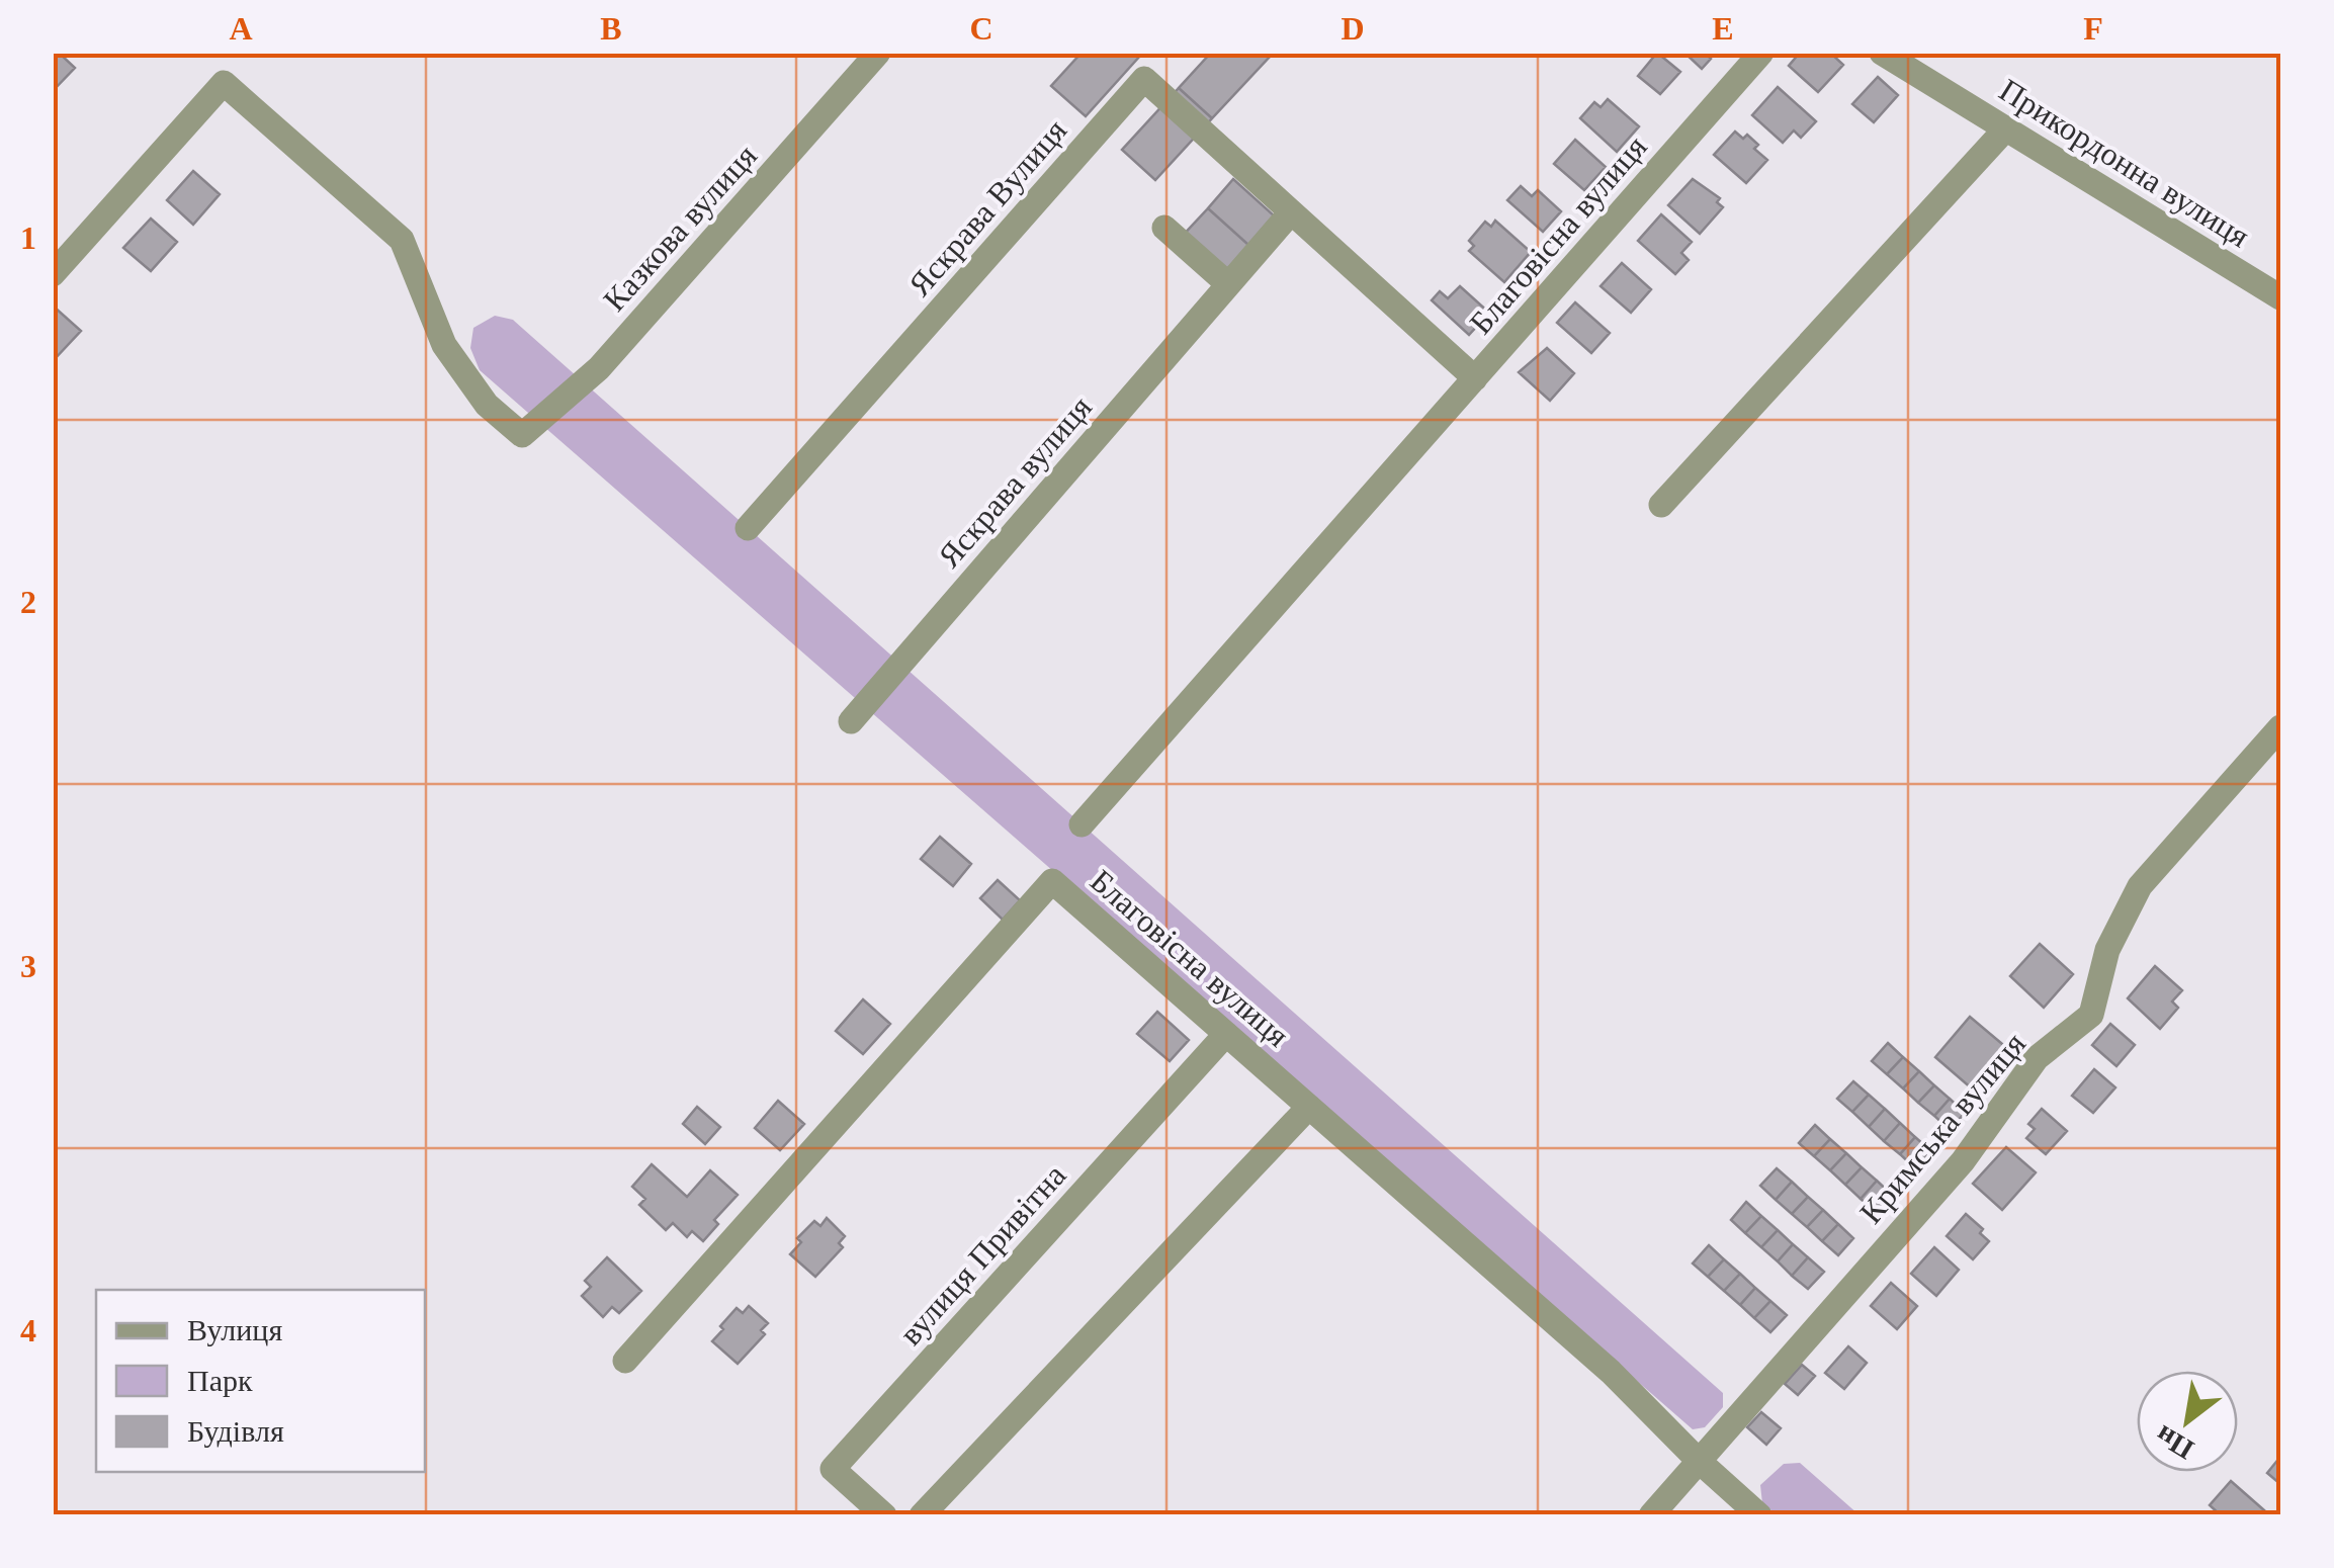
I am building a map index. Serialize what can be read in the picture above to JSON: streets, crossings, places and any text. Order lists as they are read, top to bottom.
{
  "streets": {
    "street": [
      "Прикордонна вулиця",
      "Яскрава Вулиця",
      "Казкова вулиця",
      "Благовісна вулиця",
      "Яскрава вулиця",
      "Кримська вулиця",
      "вулиця Привітна"
    ]
  },
  "crossings": [
    ["Яскрава Вулиця", "Яскрава вулиця"],
    ["Благовісна вулиця", "Кримська вулиця"],
    ["Благовісна вулиця", "вулиця Привітна"]
  ],
  "legend": ["Вулиця", "Парк", "Будівля"],
  "north": "bottom left",
  "grid": {
    "columns": [
      "A",
      "B",
      "C",
      "D",
      "E",
      "F"
    ],
    "rows": [
      "1",
      "2",
      "3",
      "4"
    ]
  }
}
